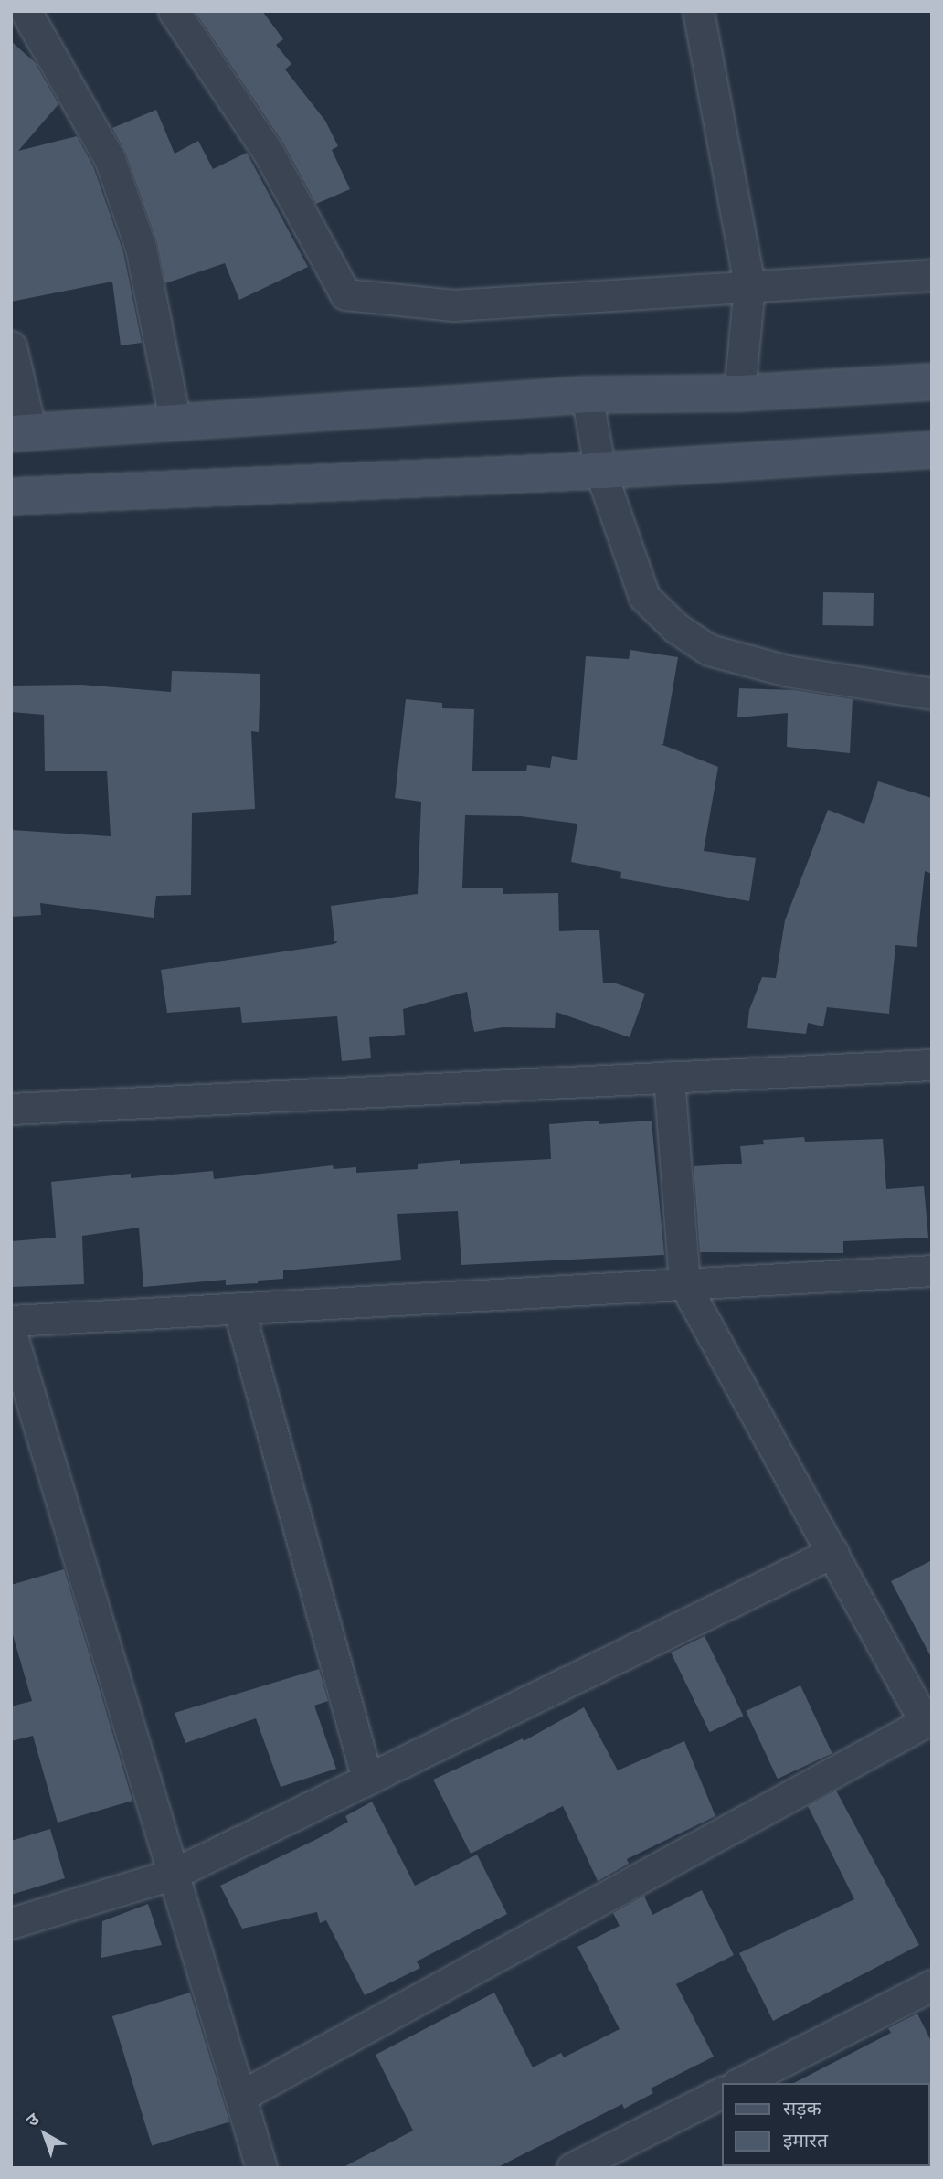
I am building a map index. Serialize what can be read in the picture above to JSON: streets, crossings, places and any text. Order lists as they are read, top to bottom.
{
  "legend": ["सड़क", "इमारत"],
  "north": "top left"
}
